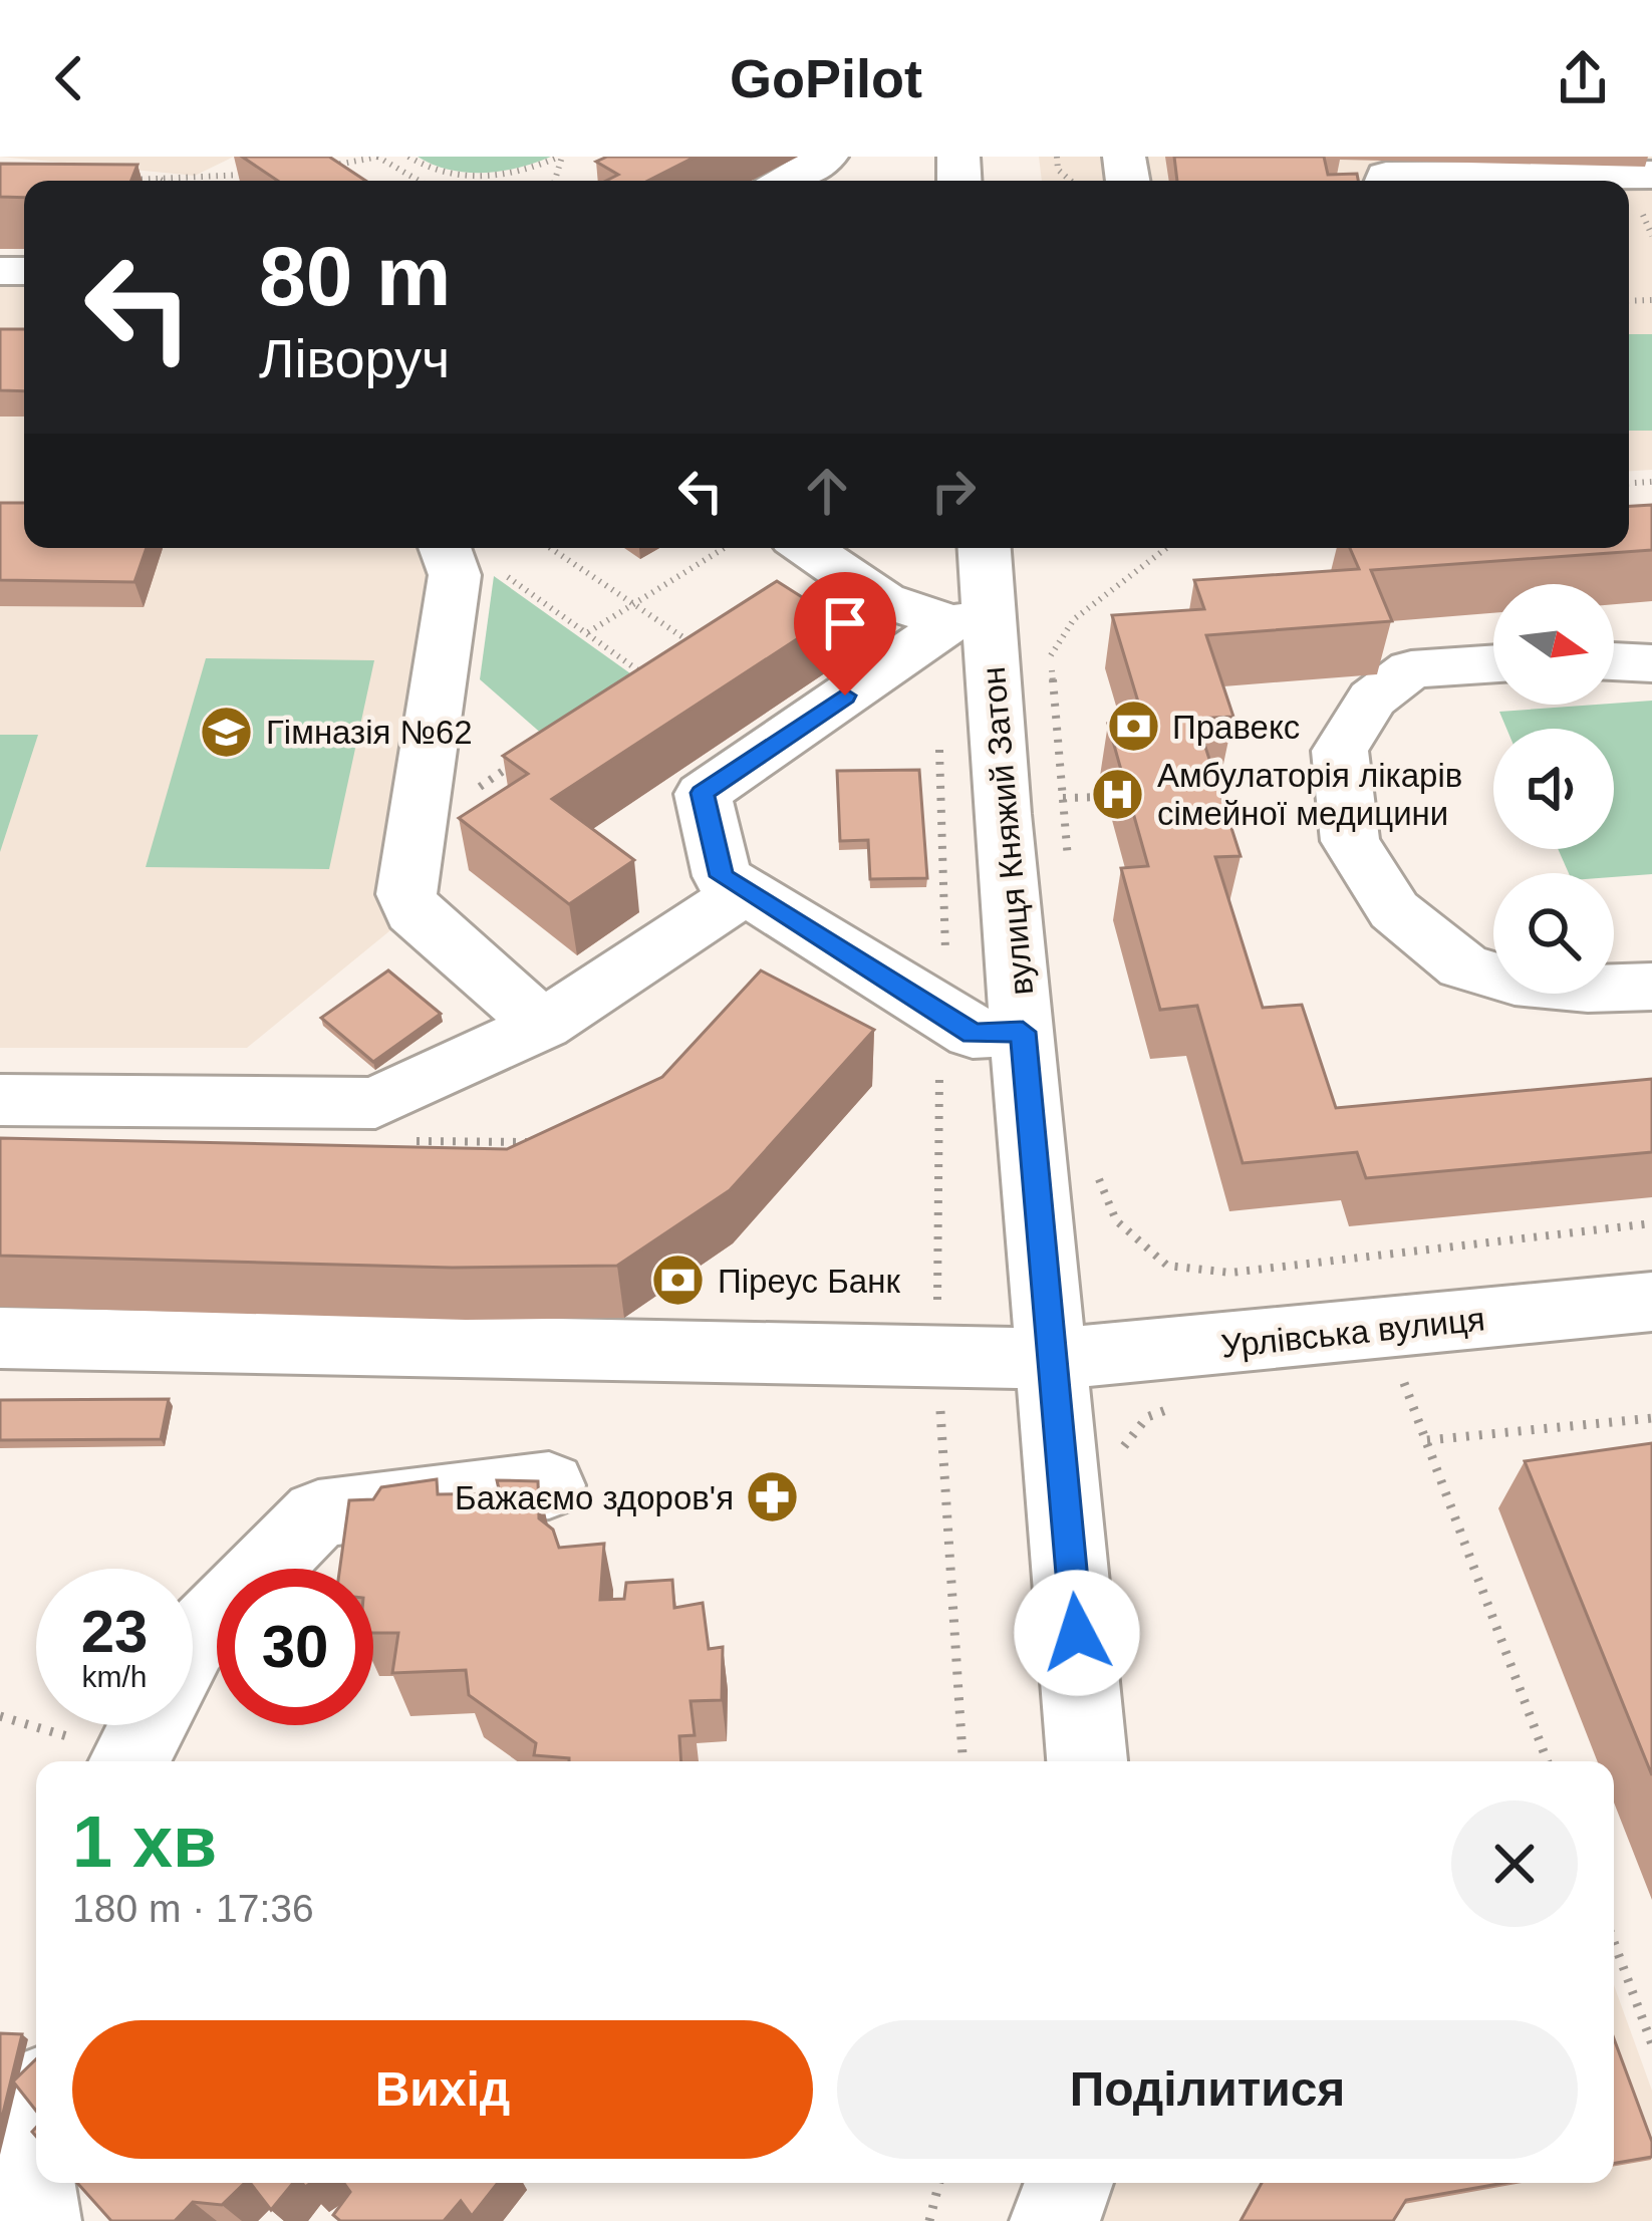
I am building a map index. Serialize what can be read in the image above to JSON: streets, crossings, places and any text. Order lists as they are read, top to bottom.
{
  "streets": {
    "street": ["вулиця Княжий Затон", "Урлівська вулиця"]
  },
  "crossings": [
    ["вулиця Княжий Затон", "Урлівська вулиця"]
  ],
  "places": {
    "bank": ["Правекс", "Піреус Банк"],
    "school or university": ["Гімназія №62"],
    "hospital": ["Амбулаторія лікарів сімейної медицини"],
    "pharmacy": ["Бажаємо здоров'я"]
  },
  "north": "right",
  "page": {
    "header": "GoPilot",
    "turn": ["80 m", "Ліворуч"],
    "speed": "23 km/h",
    "limit": "30",
    "heading": ["1 хв", "180 m · 17:36"],
    "buttons": ["Вихід", "Поділитися"]
  }
}
